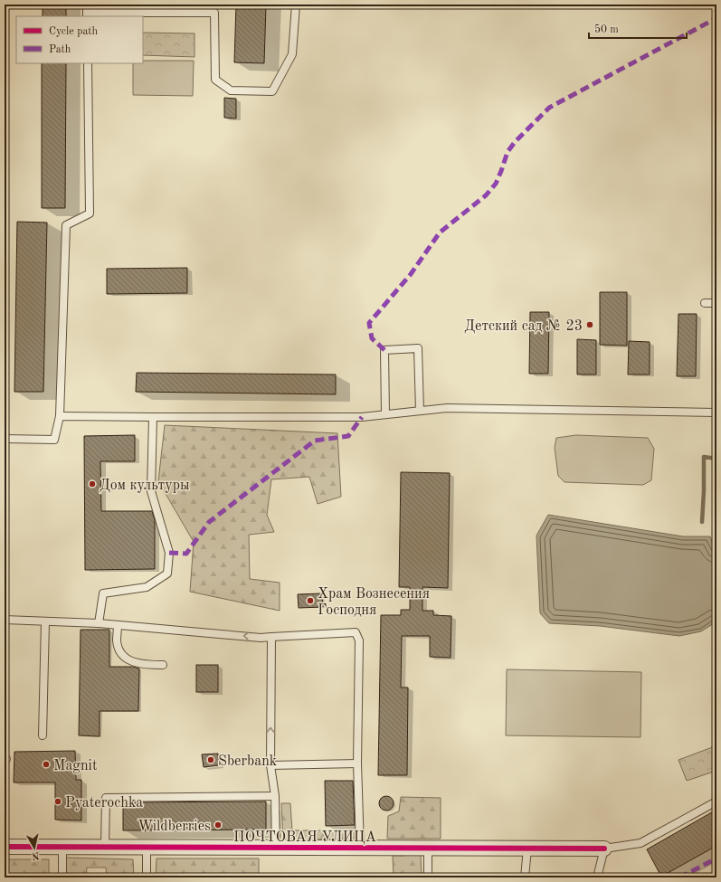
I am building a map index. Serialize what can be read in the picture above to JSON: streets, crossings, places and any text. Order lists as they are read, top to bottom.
{
  "streets": {
    "street": ["ПОЧТОВАЯ УЛИЦА"]
  },
  "places": [
    "Детский сад № 23",
    "Дом культуры",
    "Храм Вознесения Господня",
    "Sberbank",
    "Magnit",
    "Pyaterochka",
    "Wildberries"
  ],
  "legend": ["Cycle path", "Path"],
  "scale_bar": "50 m",
  "north": "bottom"
}
